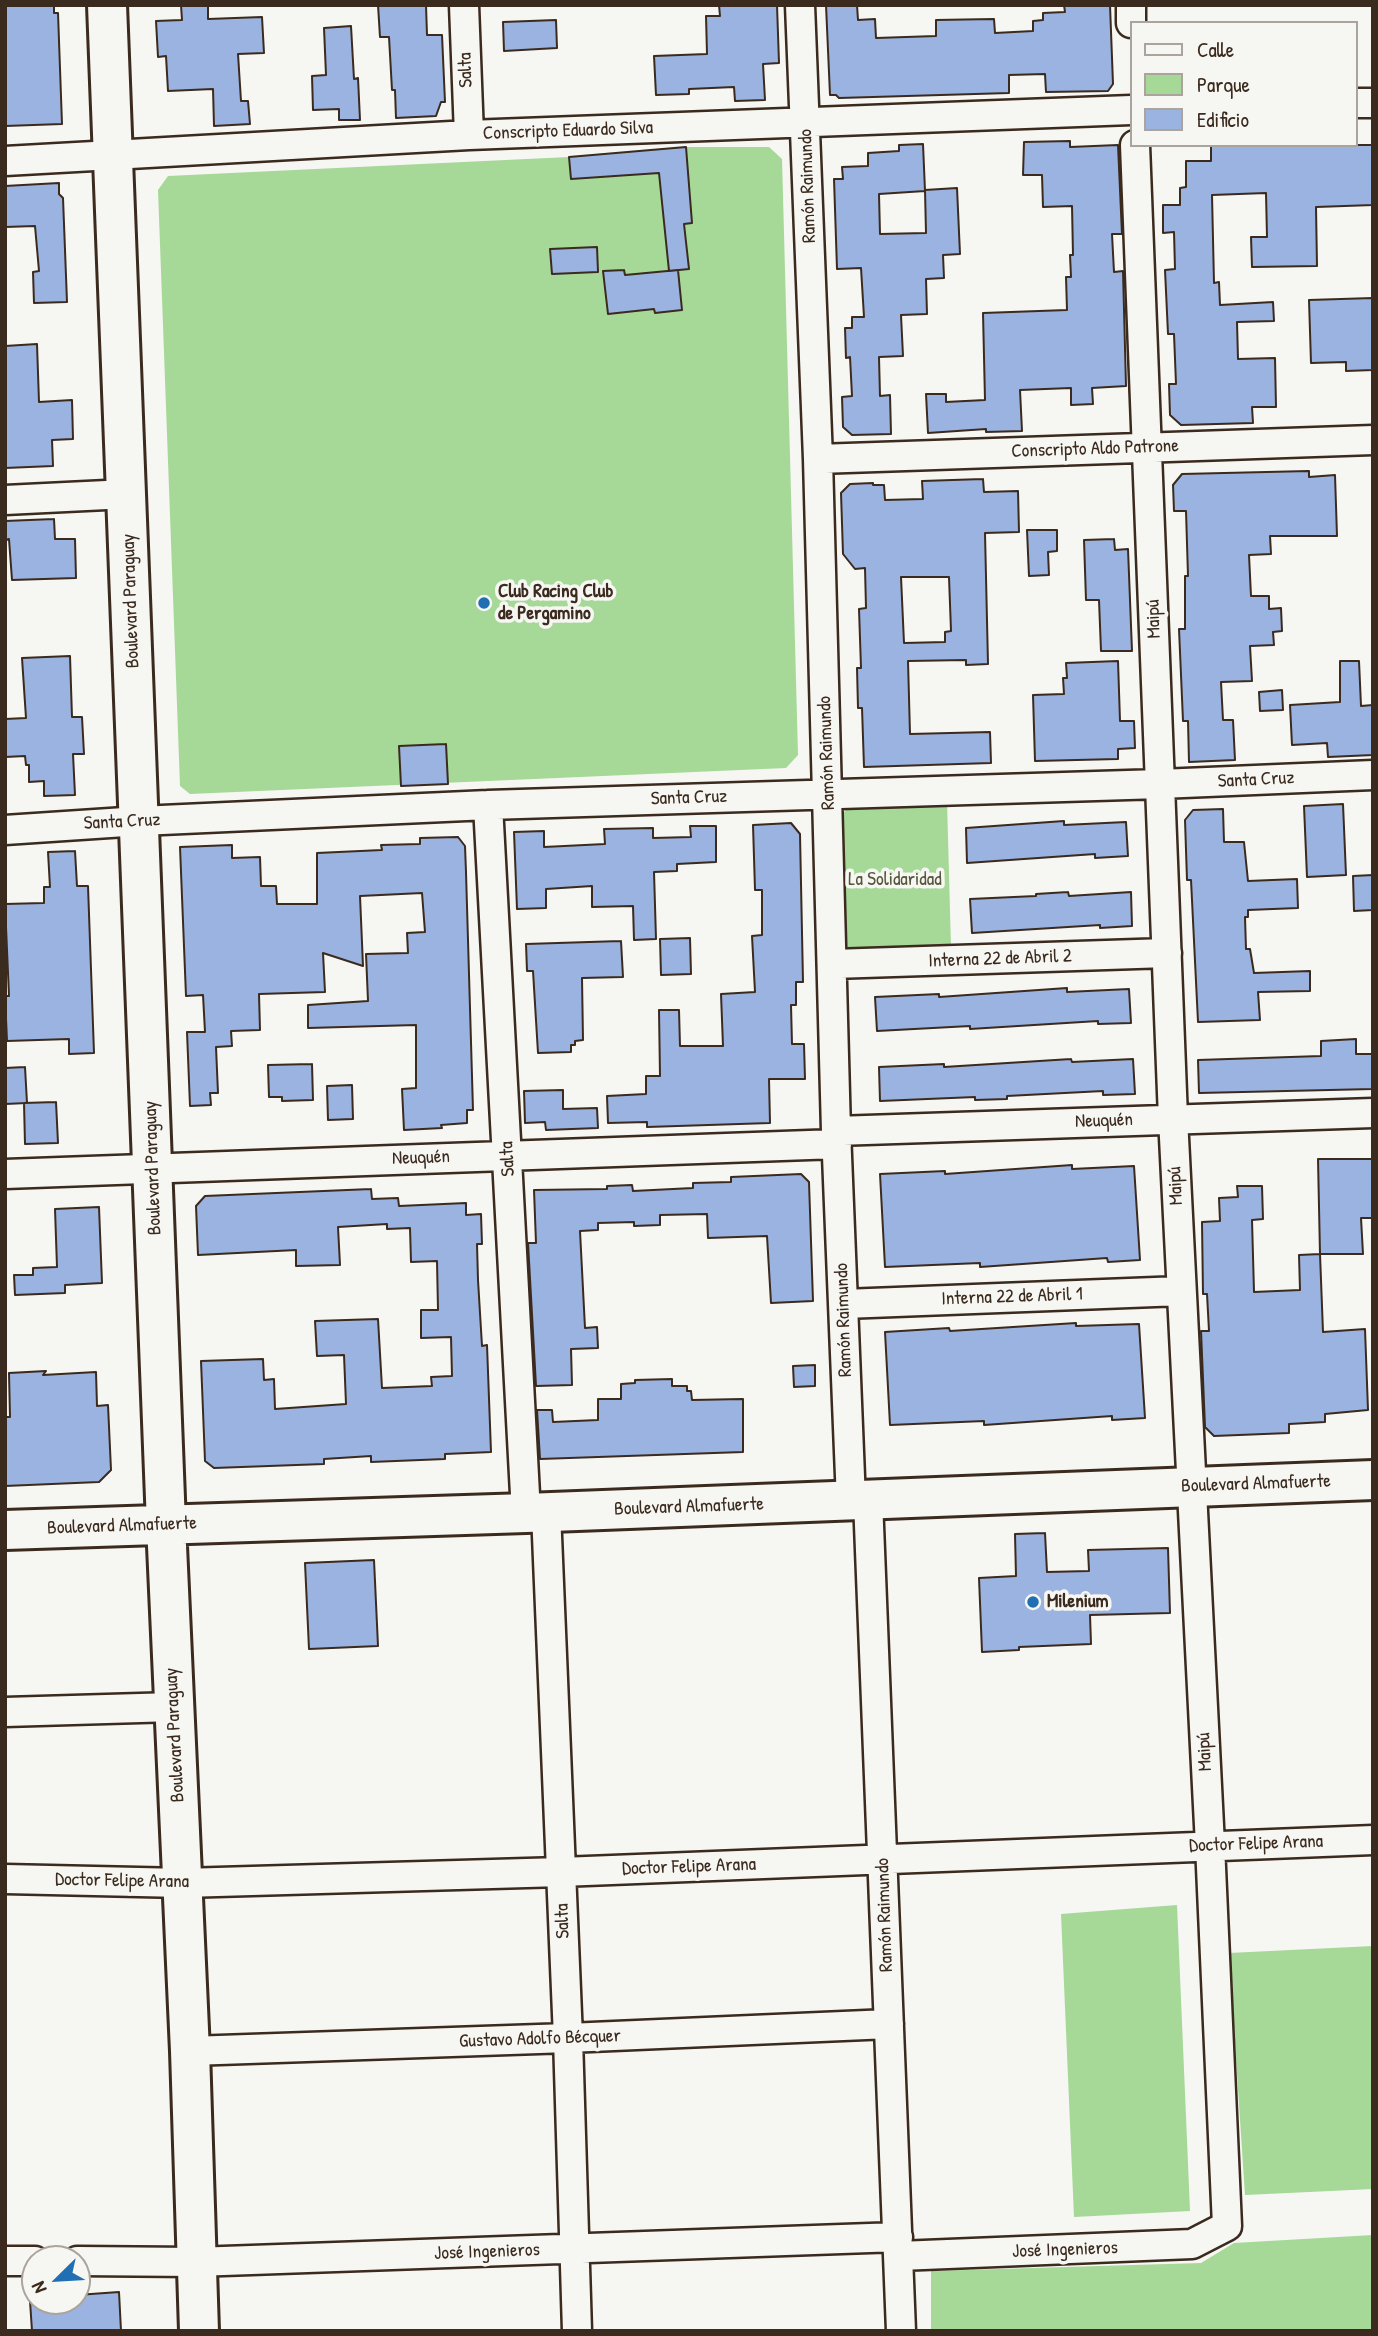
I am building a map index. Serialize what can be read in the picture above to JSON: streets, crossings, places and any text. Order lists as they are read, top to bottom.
{
  "streets": {
    "main road": ["Boulevard Paraguay", "Boulevard Almafuerte"],
    "street": [
      "Salta",
      "Conscripto Eduardo Silva",
      "Ramón Raimundo",
      "Conscripto Aldo Patrone",
      "Maipú",
      "Santa Cruz",
      "Interna 22 de Abril 2",
      "Neuquén",
      "Interna 22 de Abril 1",
      "Doctor Felipe Arana",
      "Gustavo Adolfo Bécquer",
      "José Ingenieros"
    ]
  },
  "crossings": [
    ["Salta", "Conscripto Eduardo Silva"],
    ["Salta", "Santa Cruz"],
    ["Salta", "Neuquén"],
    ["Salta", "Boulevard Almafuerte"],
    ["Salta", "Doctor Felipe Arana"],
    ["Salta", "Gustavo Adolfo Bécquer"],
    ["Salta", "José Ingenieros"],
    ["Conscripto Eduardo Silva", "Ramón Raimundo"],
    ["Conscripto Eduardo Silva", "Boulevard Paraguay"],
    ["Ramón Raimundo", "Conscripto Aldo Patrone"],
    ["Ramón Raimundo", "Santa Cruz"],
    ["Ramón Raimundo", "Interna 22 de Abril 2"],
    ["Ramón Raimundo", "Neuquén"],
    ["Ramón Raimundo", "Interna 22 de Abril 1"],
    ["Ramón Raimundo", "Boulevard Almafuerte"],
    ["Ramón Raimundo", "Doctor Felipe Arana"],
    ["Ramón Raimundo", "Gustavo Adolfo Bécquer"],
    ["Ramón Raimundo", "José Ingenieros"],
    ["Conscripto Aldo Patrone", "Maipú"],
    ["Boulevard Paraguay", "Santa Cruz"],
    ["Boulevard Paraguay", "Neuquén"],
    ["Boulevard Paraguay", "Boulevard Almafuerte"],
    ["Boulevard Paraguay", "Doctor Felipe Arana"],
    ["Boulevard Paraguay", "Gustavo Adolfo Bécquer"],
    ["Boulevard Paraguay", "José Ingenieros"],
    ["Maipú", "Santa Cruz"],
    ["Maipú", "Interna 22 de Abril 2"],
    ["Maipú", "Neuquén"],
    ["Maipú", "Interna 22 de Abril 1"],
    ["Maipú", "Boulevard Almafuerte"],
    ["Maipú", "Doctor Felipe Arana"],
    ["Maipú", "José Ingenieros"]
  ],
  "parks": ["La Solidaridad"],
  "places": ["Club Racing Club de Pergamino", "Milenium"],
  "legend": ["Calle", "Parque", "Edificio"],
  "north": "bottom left"
}
